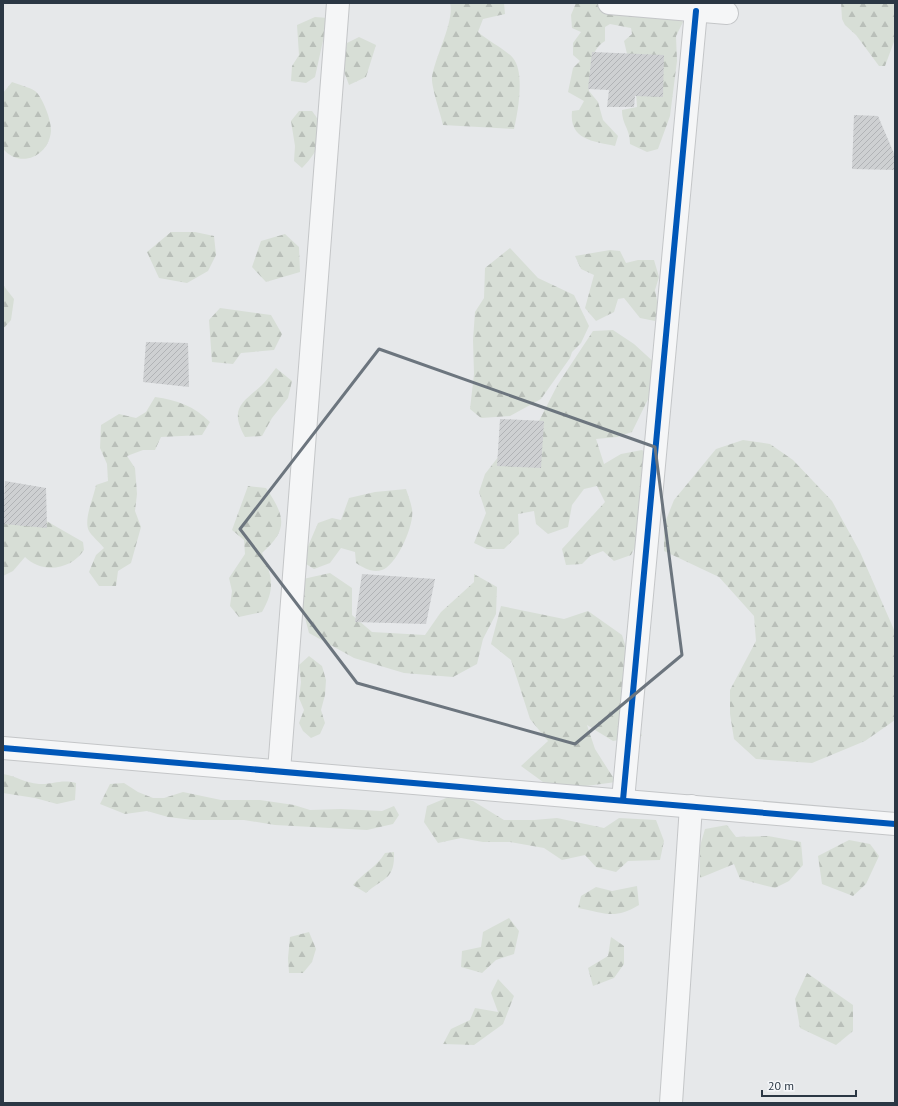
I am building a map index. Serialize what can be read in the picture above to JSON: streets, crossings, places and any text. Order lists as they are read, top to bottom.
{
  "scale_bar": "20 m"
}
